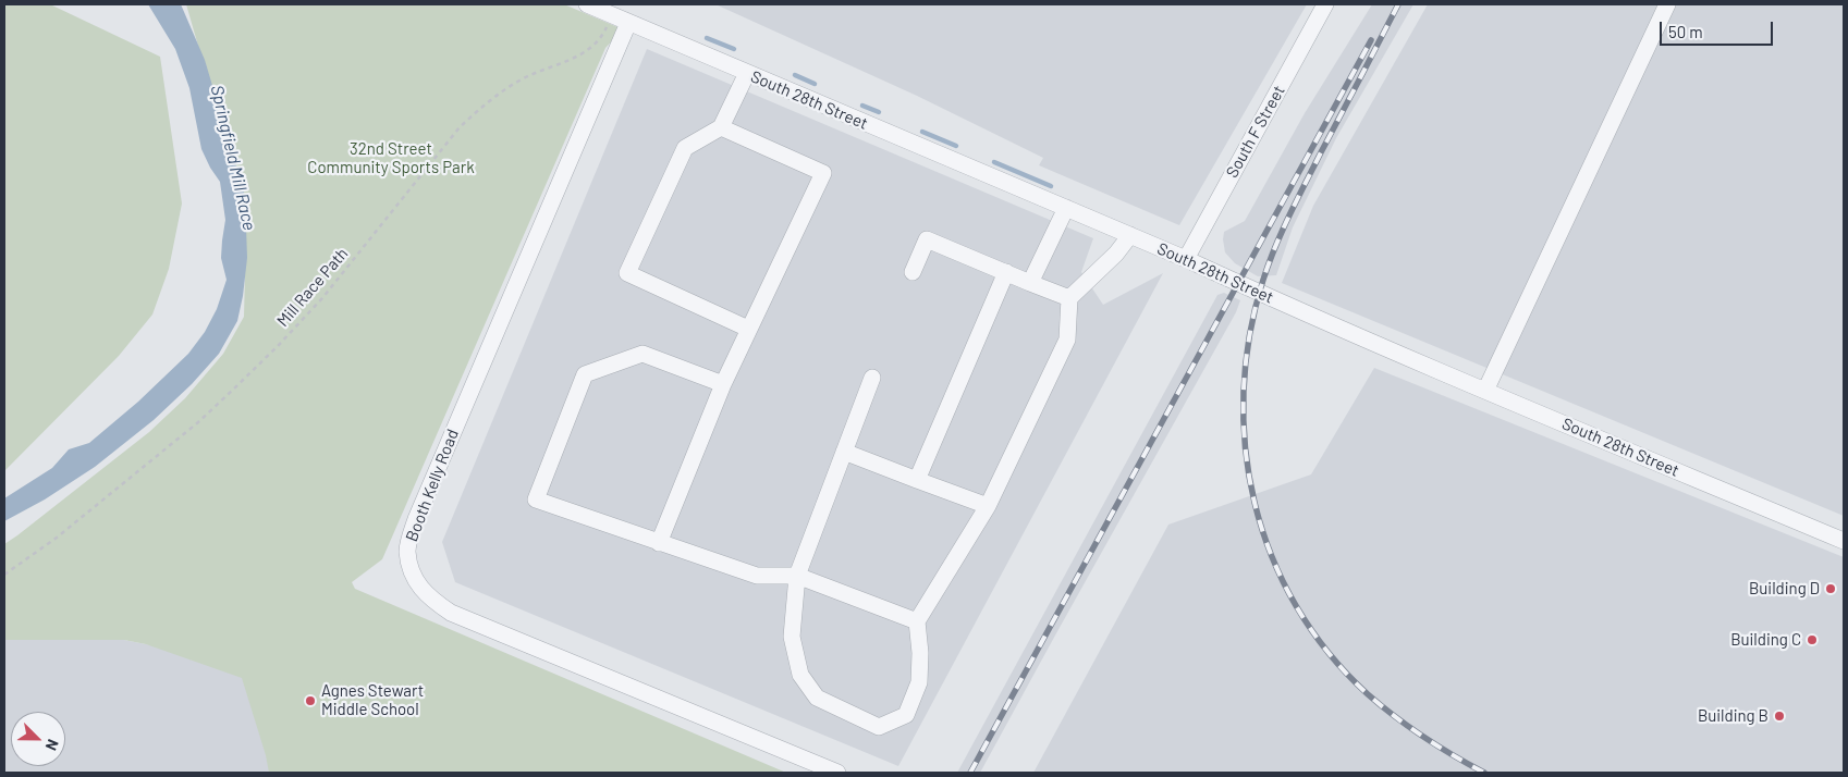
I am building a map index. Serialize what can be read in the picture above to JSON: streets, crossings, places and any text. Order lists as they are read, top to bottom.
{
  "streets": {
    "street": ["South 28th Street", "South F Street", "Booth Kelly Road"],
    "path": ["Mill Race Path"]
  },
  "crossings": [
    ["South 28th Street", "South F Street"],
    ["South 28th Street", "Mill Race Path"],
    ["South 28th Street", "Booth Kelly Road"]
  ],
  "water": ["Springfield Mill Race"],
  "parks": ["32nd Street Community Sports Park"],
  "places": [
    "Building D",
    "Building C",
    "Agnes Stewart Middle School",
    "Building B"
  ],
  "scale_bar": "50 m",
  "north": "bottom right"
}
